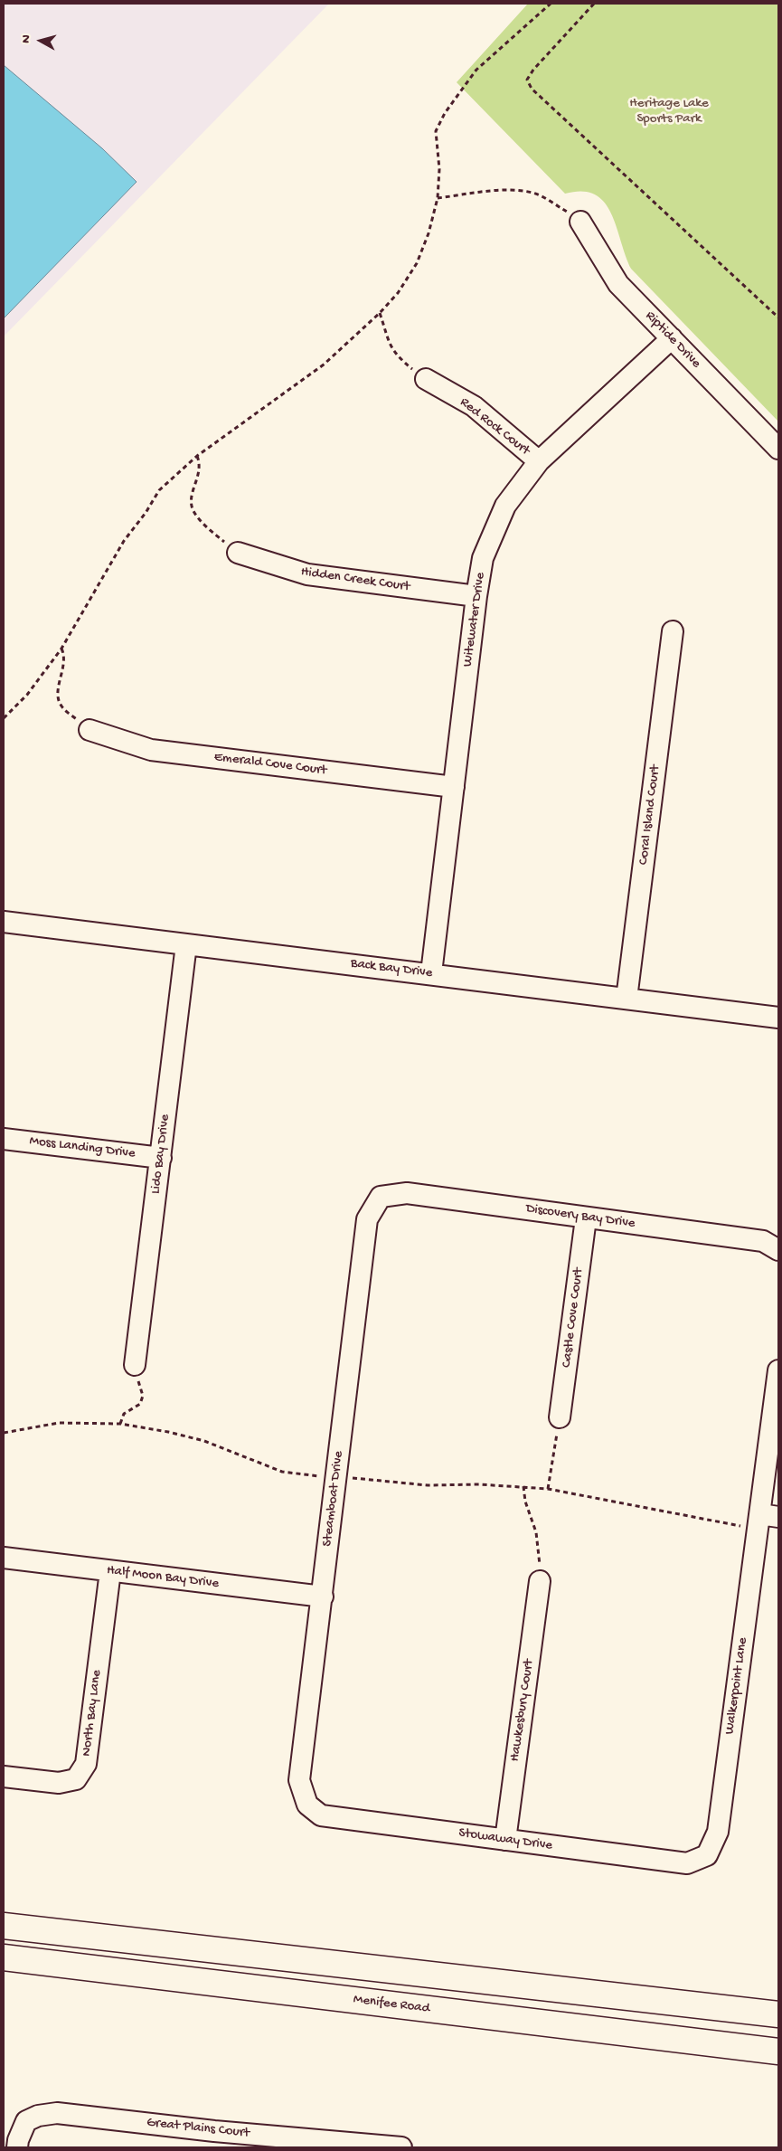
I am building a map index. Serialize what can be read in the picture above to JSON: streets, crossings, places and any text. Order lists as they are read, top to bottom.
{
  "streets": {
    "main road": ["Menifee Road"],
    "street": [
      "Riptide Drive",
      "Red Rock Court",
      "Hidden Creek Court",
      "Witewater Drive",
      "Emerald Cove Court",
      "Coral Island Court",
      "Back Bay Drive",
      "Moss Landing Drive",
      "Lido Bay Drive",
      "Discovery Bay Drive",
      "Castle Cove Court",
      "Steamboat Drive",
      "Half Moon Bay Drive",
      "Walkerpoint Lane",
      "Hawkesbury Court",
      "North Bay Lane",
      "Stowaway Drive",
      "Great Plains Court"
    ]
  },
  "crossings": [
    ["Riptide Drive", "Witewater Drive"],
    ["Red Rock Court", "Witewater Drive"],
    ["Hidden Creek Court", "Witewater Drive"],
    ["Witewater Drive", "Emerald Cove Court"],
    ["Witewater Drive", "Back Bay Drive"],
    ["Coral Island Court", "Back Bay Drive"],
    ["Back Bay Drive", "Lido Bay Drive"],
    ["Moss Landing Drive", "Lido Bay Drive"],
    ["Discovery Bay Drive", "Castle Cove Court"],
    ["Discovery Bay Drive", "Steamboat Drive"],
    ["Steamboat Drive", "Half Moon Bay Drive"],
    ["Steamboat Drive", "Stowaway Drive"],
    ["Half Moon Bay Drive", "North Bay Lane"],
    ["Walkerpoint Lane", "Stowaway Drive"],
    ["Hawkesbury Court", "Stowaway Drive"]
  ],
  "parks": ["Heritage Lake Sports Park"],
  "north": "left"
}
